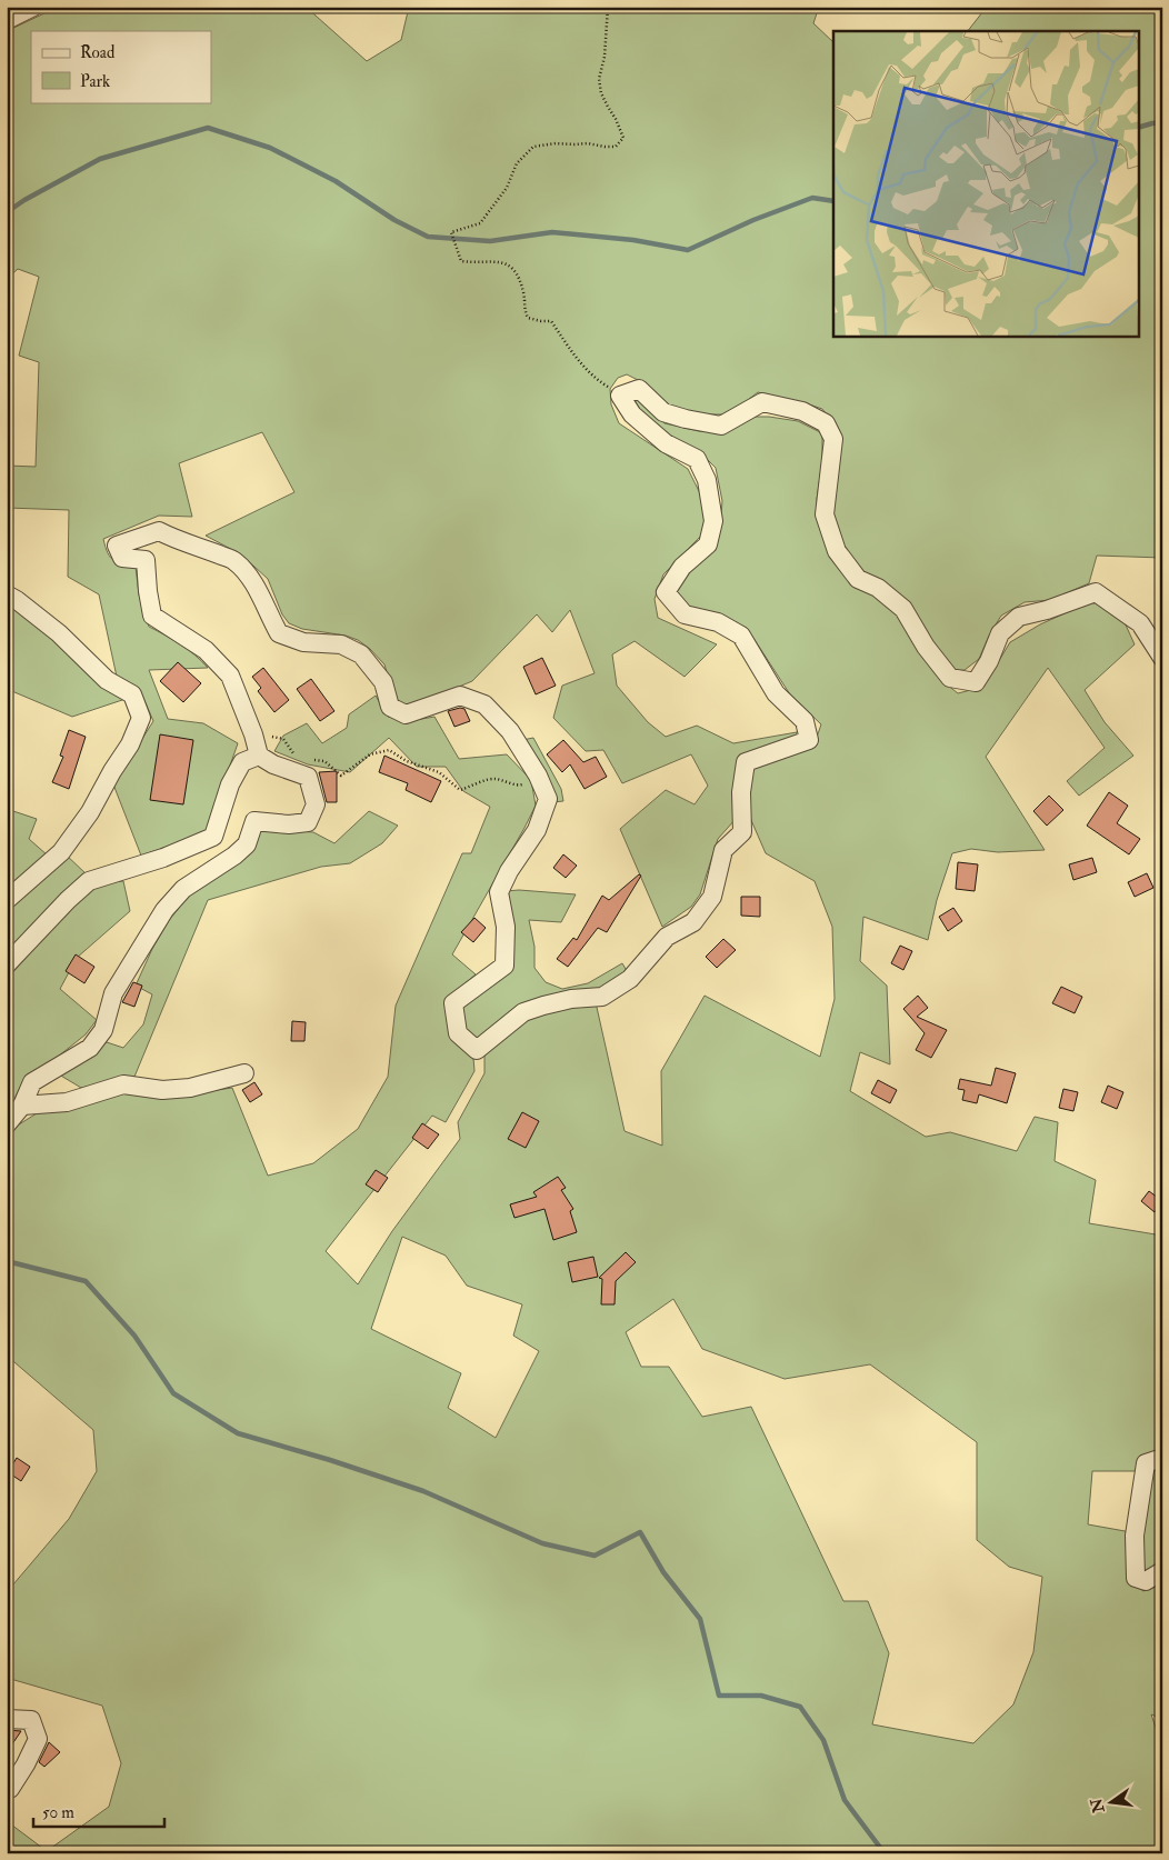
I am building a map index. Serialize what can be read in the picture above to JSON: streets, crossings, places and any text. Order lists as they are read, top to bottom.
{
  "legend": ["Road", "Park"],
  "scale_bar": "50 m",
  "north": "left"
}
